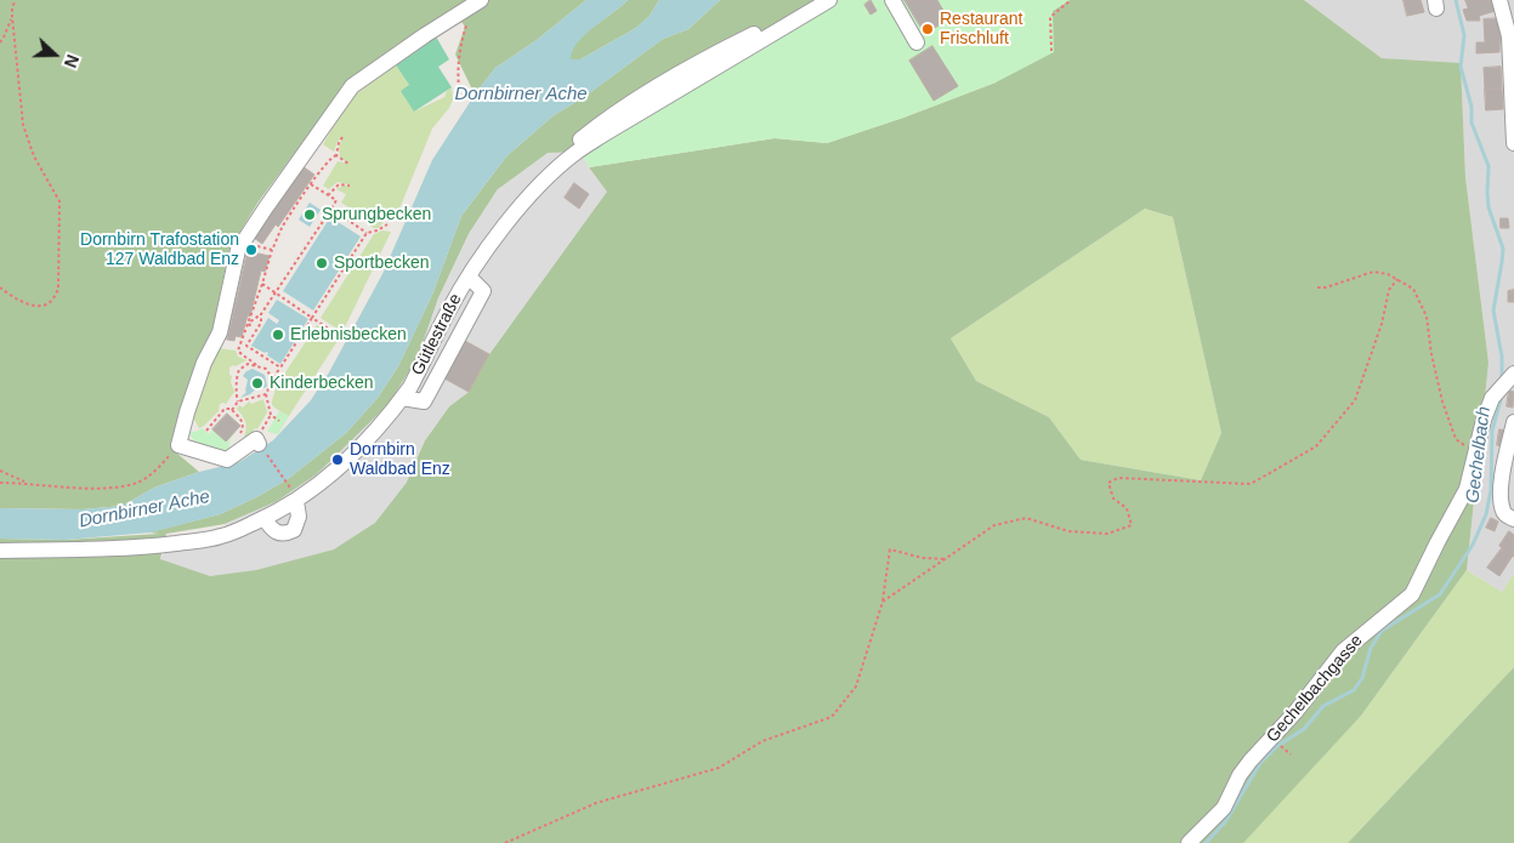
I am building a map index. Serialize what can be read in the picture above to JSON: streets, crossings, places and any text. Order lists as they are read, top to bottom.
{
  "streets": {
    "street": ["Gütlestraße", "Gechelbachgasse"]
  },
  "water": ["Dornbirner Ache", "Gechelbach"],
  "places": [
    "Restaurant Frischluft",
    "Sprungbecken",
    "Dornbirn Trafostation 127 Waldbad Enz",
    "Sportbecken",
    "Erlebnisbecken",
    "Kinderbecken",
    "Dornbirn Waldbad Enz"
  ],
  "north": "right"
}
